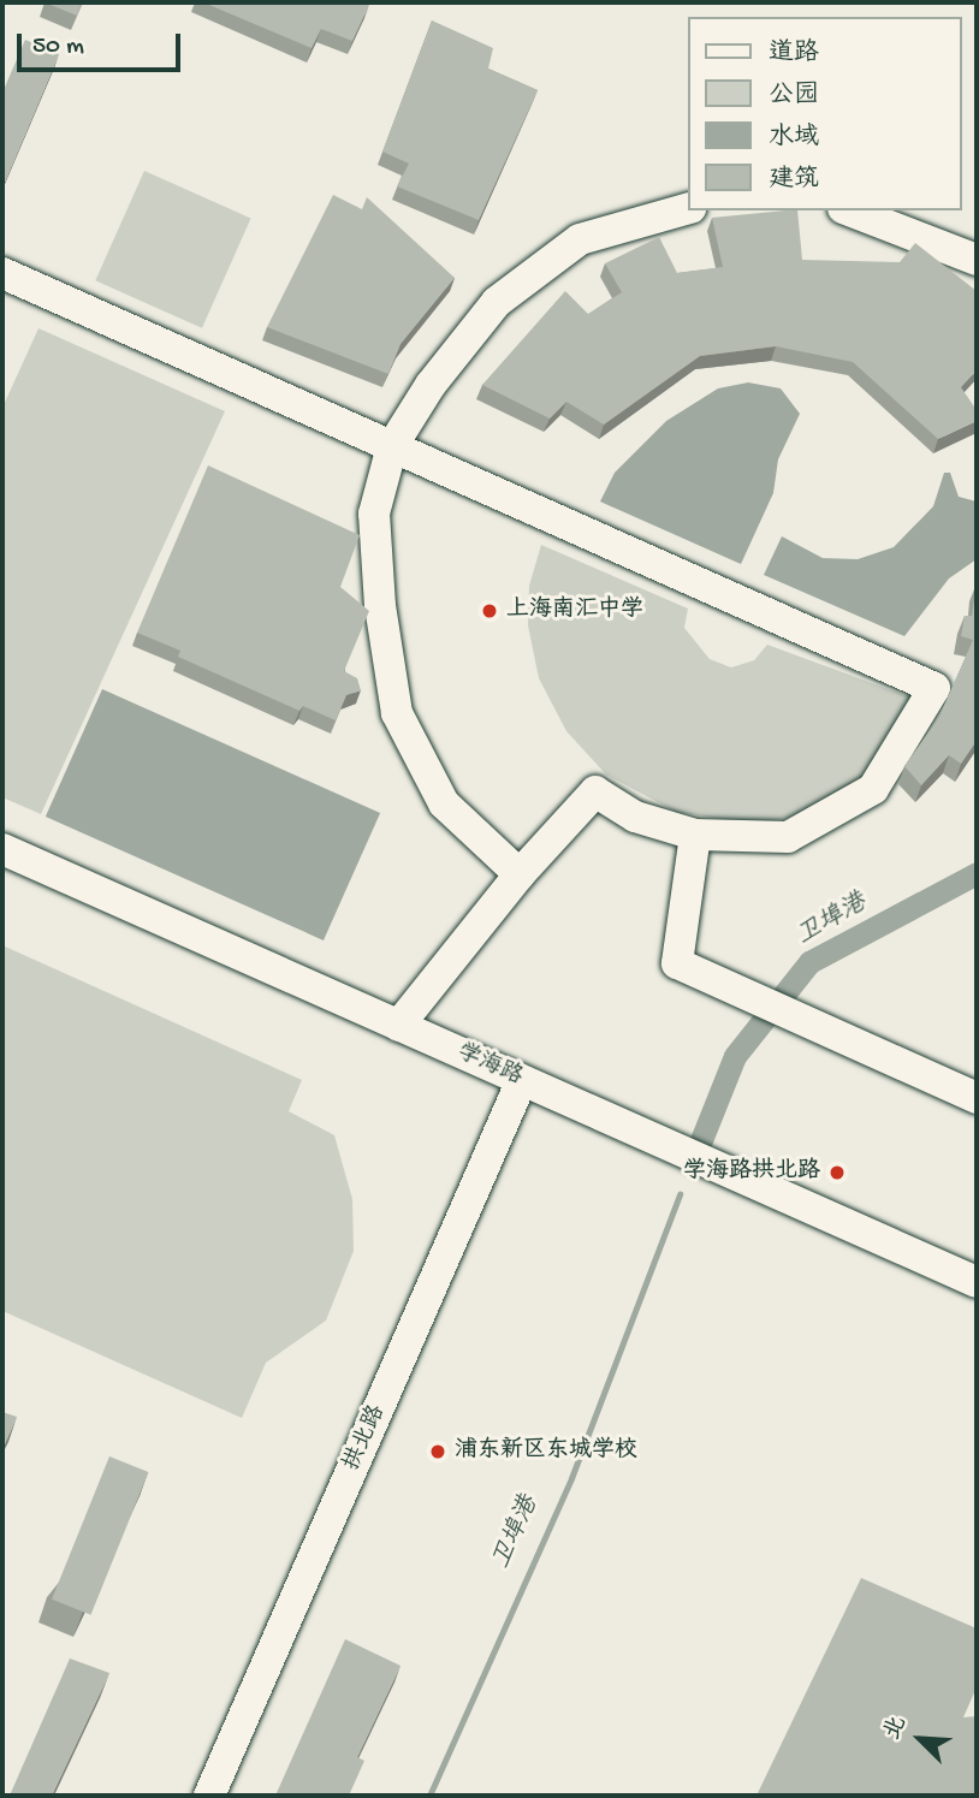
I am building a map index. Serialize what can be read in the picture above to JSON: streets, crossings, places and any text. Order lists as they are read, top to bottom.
{
  "streets": {
    "street": ["学海路", "拱北路"]
  },
  "crossings": [
    ["学海路", "拱北路"]
  ],
  "water": ["卫埠港"],
  "places": ["上海南汇中学", "学海路拱北路", "浦东新区东城学校"],
  "legend": [
    "道路",
    "公园",
    "水域",
    "建筑"
  ],
  "scale_bar": "50 m",
  "north": "top left"
}
